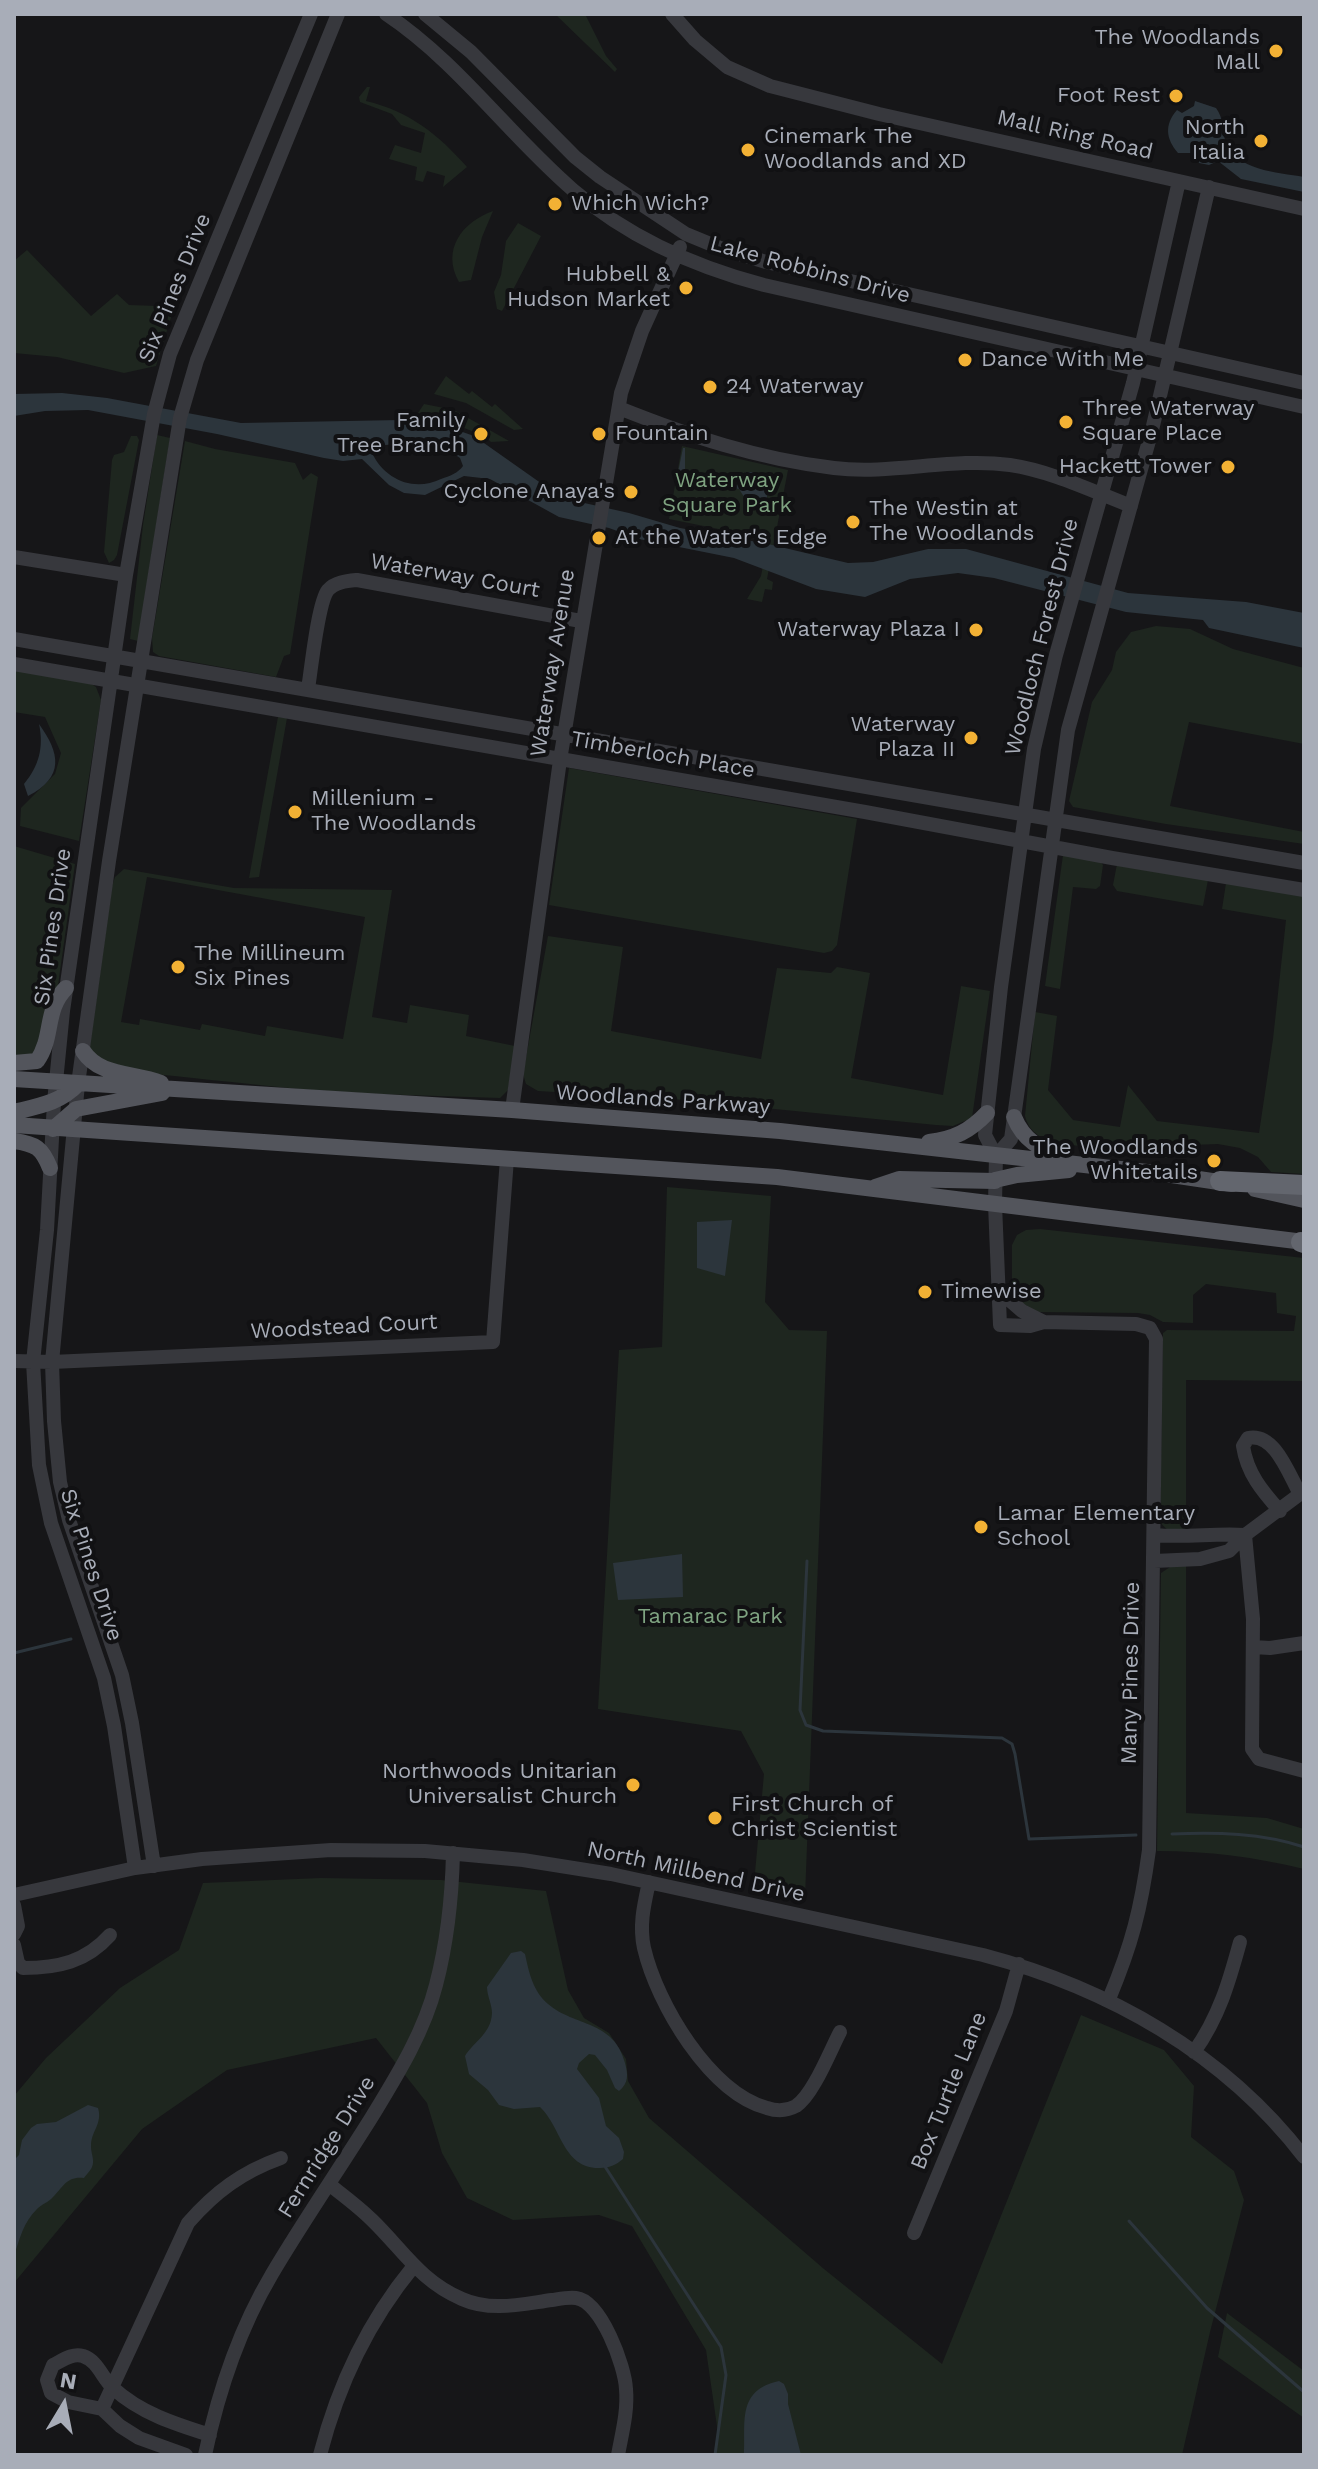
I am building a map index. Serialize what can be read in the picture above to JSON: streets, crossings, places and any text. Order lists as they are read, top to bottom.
{
  "streets": {
    "main road": ["Woodlands Parkway"],
    "street": [
      "Mall Ring Road",
      "Lake Robbins Drive",
      "Six Pines Drive",
      "Waterway Court",
      "Woodloch Forest Drive",
      "Waterway Avenue",
      "Timberloch Place",
      "Woodstead Court",
      "Many Pines Drive",
      "North Millbend Drive",
      "Box Turtle Lane",
      "Fernridge Drive"
    ]
  },
  "crossings": [
    ["Mall Ring Road", "Woodloch Forest Drive"],
    ["Lake Robbins Drive", "Woodloch Forest Drive"],
    ["Lake Robbins Drive", "Waterway Avenue"],
    ["Six Pines Drive", "Timberloch Place"],
    ["Six Pines Drive", "Woodlands Parkway"],
    ["Six Pines Drive", "Woodstead Court"],
    ["Six Pines Drive", "North Millbend Drive"],
    ["Waterway Court", "Waterway Avenue"],
    ["Waterway Court", "Timberloch Place"],
    ["Woodloch Forest Drive", "Timberloch Place"],
    ["Woodloch Forest Drive", "Woodlands Parkway"],
    ["Woodloch Forest Drive", "Many Pines Drive"],
    ["Waterway Avenue", "Timberloch Place"],
    ["Waterway Avenue", "Woodlands Parkway"],
    ["Many Pines Drive", "North Millbend Drive"],
    ["North Millbend Drive", "Box Turtle Lane"],
    ["North Millbend Drive", "Fernridge Drive"]
  ],
  "parks": ["Waterway Square Park", "Tamarac Park"],
  "places": [
    "The Woodlands Mall",
    "Foot Rest",
    "North Italia",
    "Cinemark The Woodlands and XD",
    "Which Wich?",
    "Hubbell & Hudson Market",
    "Dance With Me",
    "24 Waterway",
    "Three Waterway Square Place",
    "Family Tree Branch",
    "Fountain",
    "Hackett Tower",
    "Cyclone Anaya's",
    "The Westin at The Woodlands",
    "At the Water's Edge",
    "Waterway Plaza I",
    "Waterway Plaza II",
    "Millenium - The Woodlands",
    "The Millineum Six Pines",
    "The Woodlands Whitetails",
    "Timewise",
    "Lamar Elementary School",
    "Northwoods Unitarian Universalist Church",
    "First Church of Christ Scientist"
  ],
  "north": "top"
}
